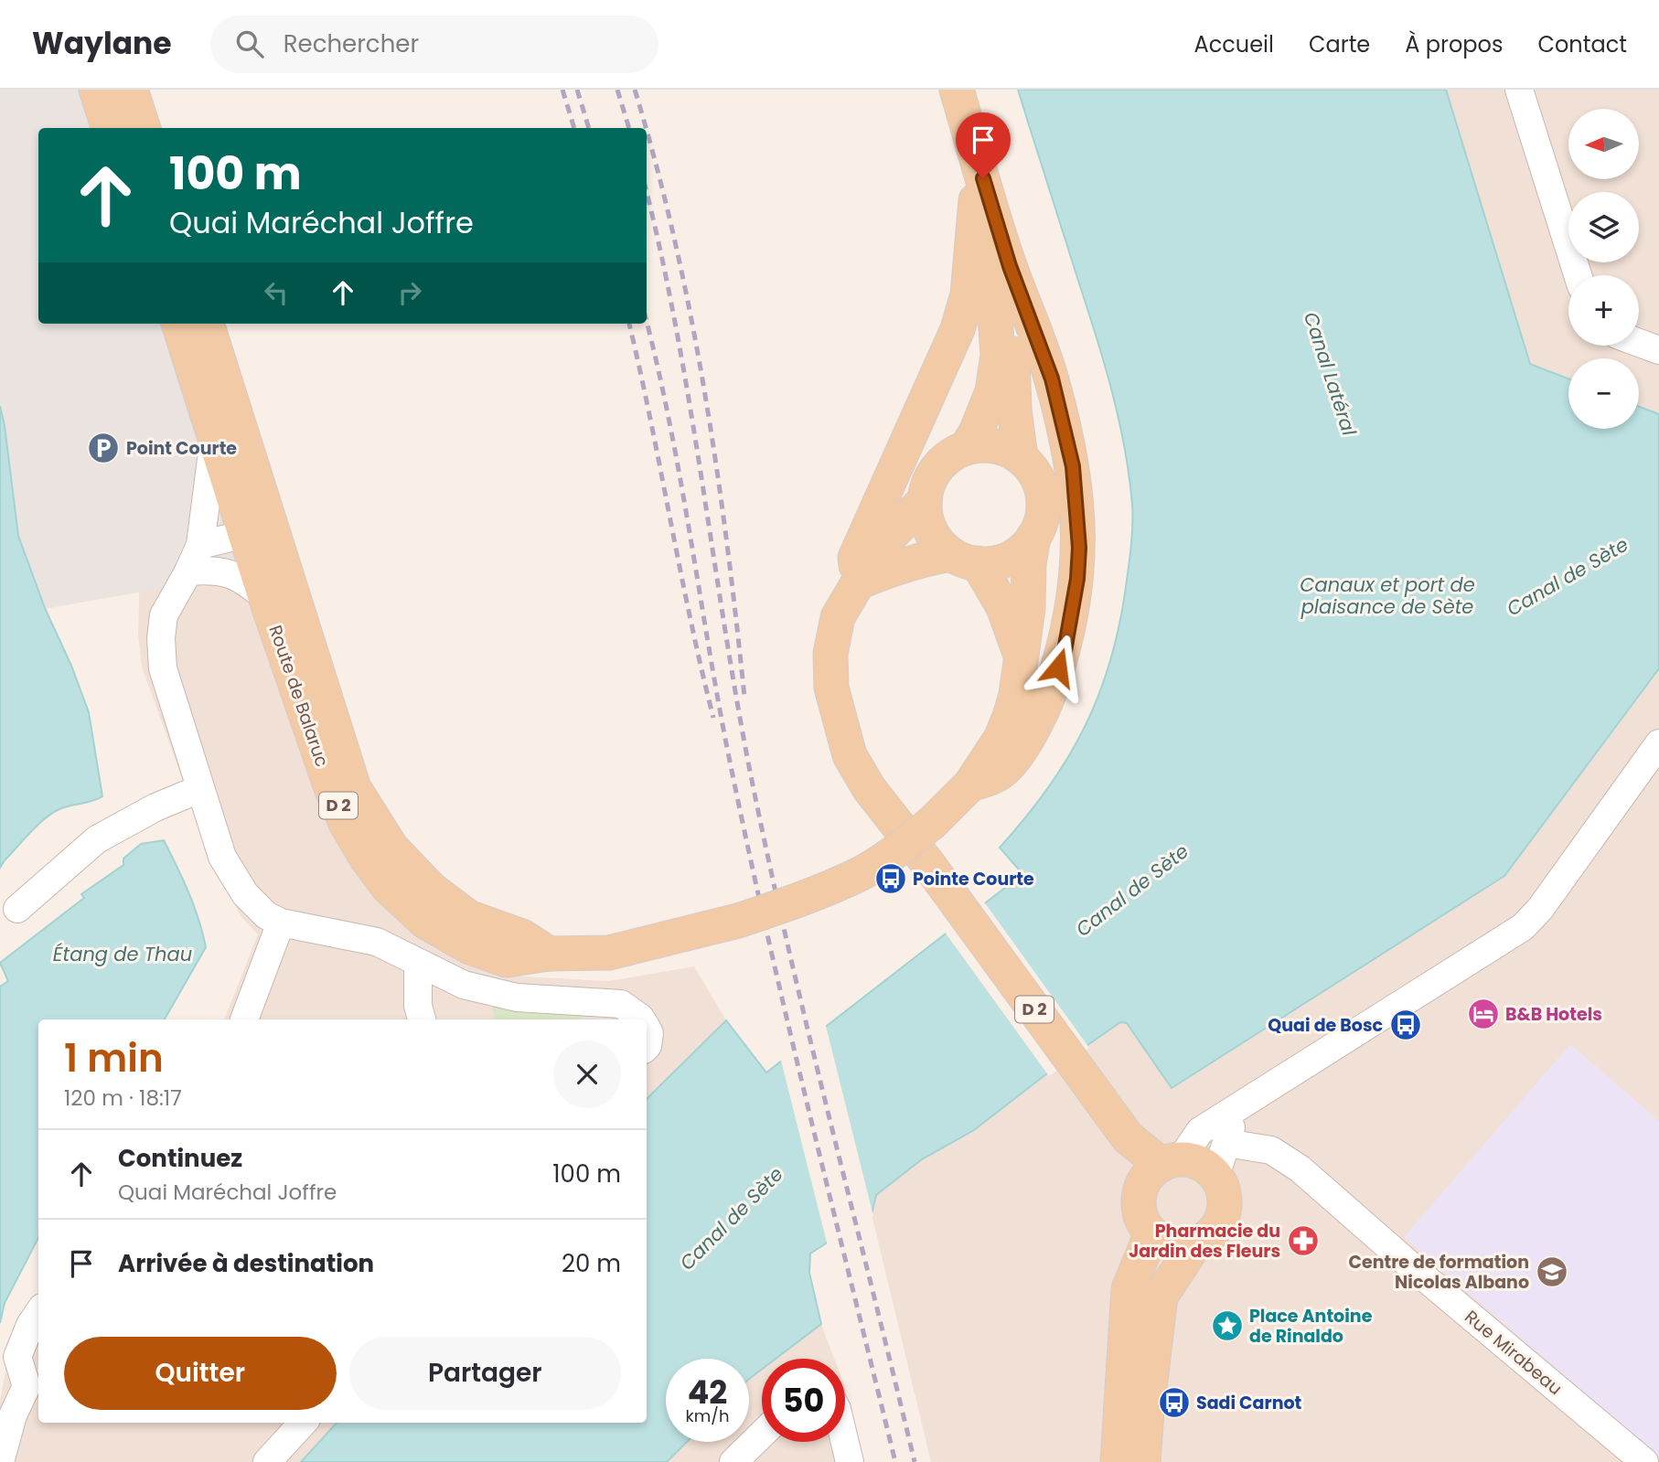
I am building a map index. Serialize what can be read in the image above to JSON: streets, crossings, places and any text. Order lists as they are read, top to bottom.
{
  "streets": {
    "main road": ["Route de Balaruc", "D 2"],
    "street": ["Rue Mirabeau"]
  },
  "crossings": [
    ["Route de Balaruc", "D 2"]
  ],
  "water": [
    "Canal Latéral",
    "Canal de Sète",
    "Canaux et port de plaisance de Sète",
    "Étang de Thau"
  ],
  "places": {
    "parking": ["Point Courte"],
    "bus stop": ["Pointe Courte", "Quai de Bosc", "Sadi Carnot"],
    "hotel": ["B&B Hotels"],
    "pharmacy": ["Pharmacie du Jardin des Fleurs"],
    "school or university": ["Centre de formation Nicolas Albano"],
    "place": ["Place Antoine de Rinaldo"]
  },
  "north": "left",
  "page": {
    "header": "Waylane",
    "search": "Rechercher",
    "nav": [
      "Accueil",
      "Carte",
      "À propos",
      "Contact"
    ],
    "map_buttons": ["+", "−"],
    "turn": ["100 m", "Quai Maréchal Joffre"],
    "heading": ["1 min", "120 m · 18:17"],
    "list": [
      {
        "name": "Continuez",
        "note": "Quai Maréchal Joffre",
        "value": "100 m"
      },
      {
        "name": "Arrivée à destination",
        "value": "20 m"
      }
    ],
    "buttons": ["Quitter", "Partager"],
    "speed": "42 km/h",
    "limit": "50"
  }
}
